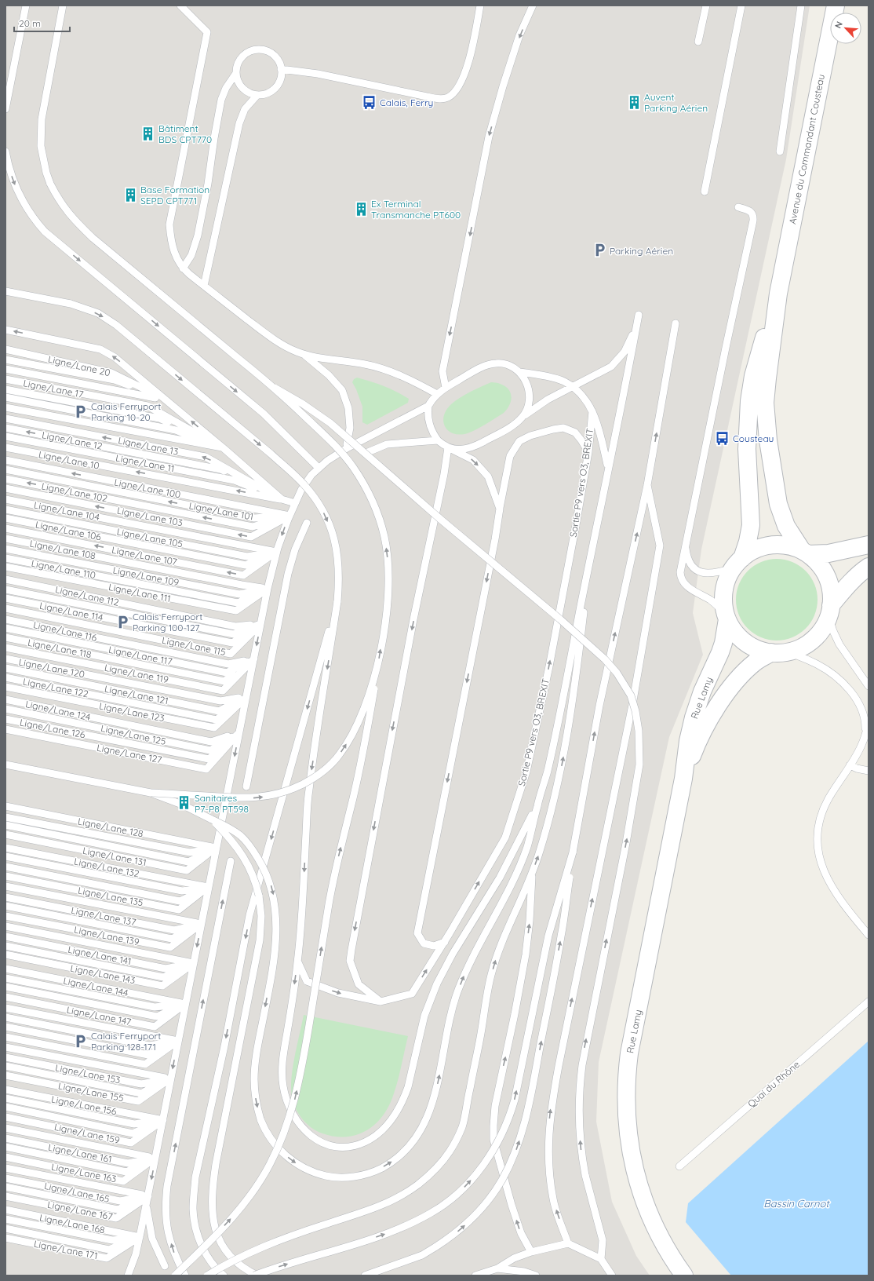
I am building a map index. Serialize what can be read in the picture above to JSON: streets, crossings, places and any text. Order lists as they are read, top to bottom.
{
  "streets": {
    "street": ["Avenue du Commandant Cousteau", "Rue Lamy"],
    "lane": [
      "Ligne/Lane 20",
      "Ligne/Lane 17",
      "Ligne/Lane 12",
      "Ligne/Lane 13",
      "Ligne/Lane 10",
      "Ligne/Lane 11",
      "Sortie P9 vers O3, BREXIT",
      "Ligne/Lane 100",
      "Ligne/Lane 102",
      "Ligne/Lane 104",
      "Ligne/Lane 101",
      "Ligne/Lane 103",
      "Ligne/Lane 106",
      "Ligne/Lane 105",
      "Ligne/Lane 108",
      "Ligne/Lane 107",
      "Ligne/Lane 110",
      "Ligne/Lane 109",
      "Ligne/Lane 111",
      "Ligne/Lane 112",
      "Ligne/Lane 114",
      "Ligne/Lane 116",
      "Ligne/Lane 115",
      "Ligne/Lane 118",
      "Ligne/Lane 117",
      "Ligne/Lane 120",
      "Ligne/Lane 119",
      "Ligne/Lane 122",
      "Ligne/Lane 121",
      "Ligne/Lane 124",
      "Ligne/Lane 123",
      "Ligne/Lane 126",
      "Ligne/Lane 125",
      "Ligne/Lane 127",
      "Ligne/Lane 128",
      "Ligne/Lane 131",
      "Ligne/Lane 132",
      "Ligne/Lane 135",
      "Ligne/Lane 137",
      "Ligne/Lane 139",
      "Ligne/Lane 141",
      "Ligne/Lane 143",
      "Ligne/Lane 144",
      "Ligne/Lane 147",
      "Ligne/Lane 153",
      "Quai du Rhône",
      "Ligne/Lane 155",
      "Ligne/Lane 156",
      "Ligne/Lane 159",
      "Ligne/Lane 161",
      "Ligne/Lane 163",
      "Ligne/Lane 165",
      "Ligne/Lane 167",
      "Ligne/Lane 168",
      "Ligne/Lane 171"
    ]
  },
  "crossings": [
    ["Avenue du Commandant Cousteau", "Rue Lamy"],
    ["Ligne/Lane 12", "Ligne/Lane 13"],
    ["Ligne/Lane 12", "Ligne/Lane 10"],
    ["Ligne/Lane 12", "Ligne/Lane 11"],
    ["Ligne/Lane 13", "Ligne/Lane 10"],
    ["Ligne/Lane 13", "Ligne/Lane 11"],
    ["Ligne/Lane 10", "Ligne/Lane 11"],
    ["Ligne/Lane 100", "Ligne/Lane 102"],
    ["Ligne/Lane 100", "Ligne/Lane 101"],
    ["Ligne/Lane 100", "Ligne/Lane 103"],
    ["Ligne/Lane 102", "Ligne/Lane 101"],
    ["Ligne/Lane 102", "Ligne/Lane 103"],
    ["Ligne/Lane 104", "Ligne/Lane 106"],
    ["Ligne/Lane 104", "Ligne/Lane 105"],
    ["Ligne/Lane 104", "Ligne/Lane 107"],
    ["Ligne/Lane 101", "Ligne/Lane 103"],
    ["Ligne/Lane 106", "Ligne/Lane 105"],
    ["Ligne/Lane 106", "Ligne/Lane 107"],
    ["Ligne/Lane 105", "Ligne/Lane 107"],
    ["Ligne/Lane 108", "Ligne/Lane 110"],
    ["Ligne/Lane 108", "Ligne/Lane 109"],
    ["Ligne/Lane 108", "Ligne/Lane 111"],
    ["Ligne/Lane 110", "Ligne/Lane 109"],
    ["Ligne/Lane 110", "Ligne/Lane 111"],
    ["Ligne/Lane 109", "Ligne/Lane 111"],
    ["Ligne/Lane 112", "Ligne/Lane 114"],
    ["Ligne/Lane 112", "Ligne/Lane 115"],
    ["Ligne/Lane 114", "Ligne/Lane 115"],
    ["Ligne/Lane 116", "Ligne/Lane 118"],
    ["Ligne/Lane 116", "Ligne/Lane 117"],
    ["Ligne/Lane 116", "Ligne/Lane 119"],
    ["Ligne/Lane 118", "Ligne/Lane 117"],
    ["Ligne/Lane 118", "Ligne/Lane 119"],
    ["Ligne/Lane 117", "Ligne/Lane 119"],
    ["Ligne/Lane 120", "Ligne/Lane 122"],
    ["Ligne/Lane 120", "Ligne/Lane 121"],
    ["Ligne/Lane 120", "Ligne/Lane 123"],
    ["Ligne/Lane 122", "Ligne/Lane 121"],
    ["Ligne/Lane 122", "Ligne/Lane 123"],
    ["Ligne/Lane 121", "Ligne/Lane 123"],
    ["Ligne/Lane 124", "Ligne/Lane 126"],
    ["Ligne/Lane 124", "Ligne/Lane 125"],
    ["Ligne/Lane 124", "Ligne/Lane 127"],
    ["Ligne/Lane 126", "Ligne/Lane 125"],
    ["Ligne/Lane 126", "Ligne/Lane 127"],
    ["Ligne/Lane 125", "Ligne/Lane 127"],
    ["Ligne/Lane 128", "Ligne/Lane 131"],
    ["Ligne/Lane 132", "Ligne/Lane 135"],
    ["Ligne/Lane 137", "Ligne/Lane 139"],
    ["Ligne/Lane 141", "Ligne/Lane 143"],
    ["Ligne/Lane 144", "Ligne/Lane 147"],
    ["Ligne/Lane 153", "Ligne/Lane 155"],
    ["Ligne/Lane 156", "Ligne/Lane 159"],
    ["Ligne/Lane 161", "Ligne/Lane 163"],
    ["Ligne/Lane 165", "Ligne/Lane 167"],
    ["Ligne/Lane 168", "Ligne/Lane 171"]
  ],
  "one_way": ["Ligne/Lane 102", "Ligne/Lane 103"],
  "water": ["Bassin Carnot"],
  "places": {
    "bus stop": ["Calais, Ferry", "Cousteau"],
    "building": [
      "Auvent Parking Aérien",
      "Bâtiment BDS CPT770",
      "Base Formation SEPD CPT771",
      "Ex Terminal Transmanche PT600",
      "Sanitaires P7-P8 PT598"
    ],
    "parking": [
      "Parking Aérien",
      "Calais Ferryport Parking 10-20",
      "Calais Ferryport Parking 100-127",
      "Calais Ferryport Parking 128-171"
    ]
  },
  "scale_bar": "20 m",
  "north": "top left"
}
